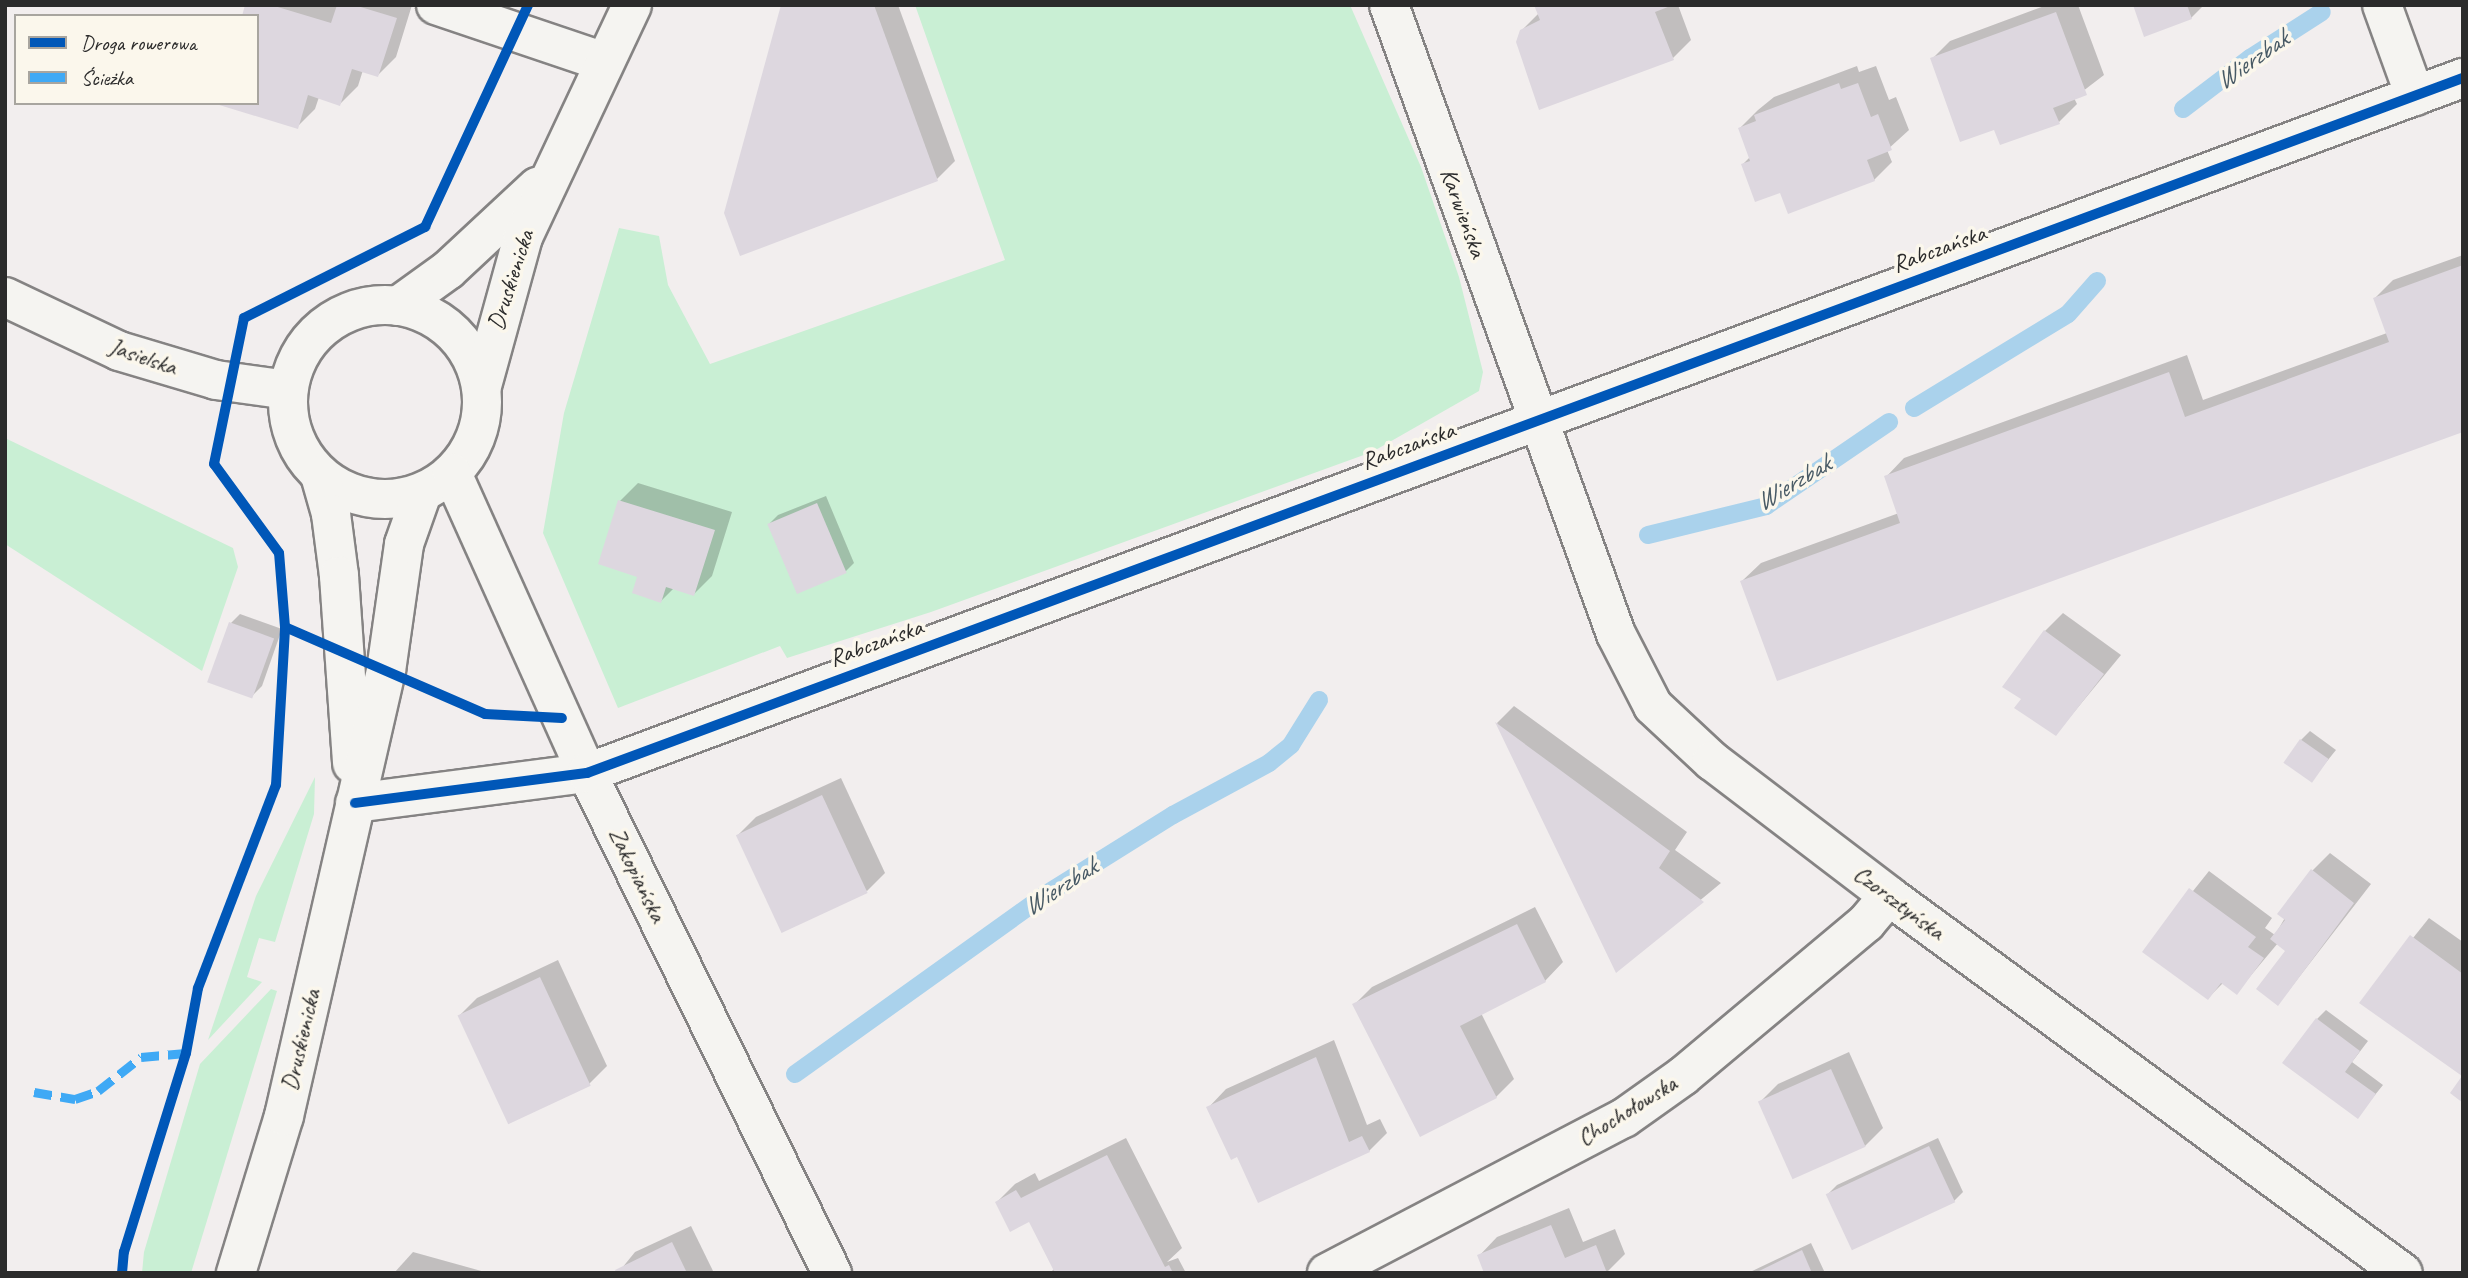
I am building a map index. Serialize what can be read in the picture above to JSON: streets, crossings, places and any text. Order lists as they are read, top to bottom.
{
  "streets": {
    "street": [
      "Karwieńska",
      "Rabczańska",
      "Druskienicka",
      "Jasielska",
      "Zakopiańska",
      "Czorsztyńska",
      "Chochołowska"
    ]
  },
  "crossings": [
    ["Karwieńska", "Rabczańska"],
    ["Karwieńska", "Czorsztyńska"],
    ["Rabczańska", "Druskienicka"],
    ["Rabczańska", "Zakopiańska"],
    ["Rabczańska", "Czorsztyńska"],
    ["Druskienicka", "Jasielska"],
    ["Druskienicka", "Zakopiańska"],
    ["Jasielska", "Zakopiańska"],
    ["Czorsztyńska", "Chochołowska"]
  ],
  "water": ["Wierzbak"],
  "legend": ["Droga rowerowa", "Ścieżka"]
}
